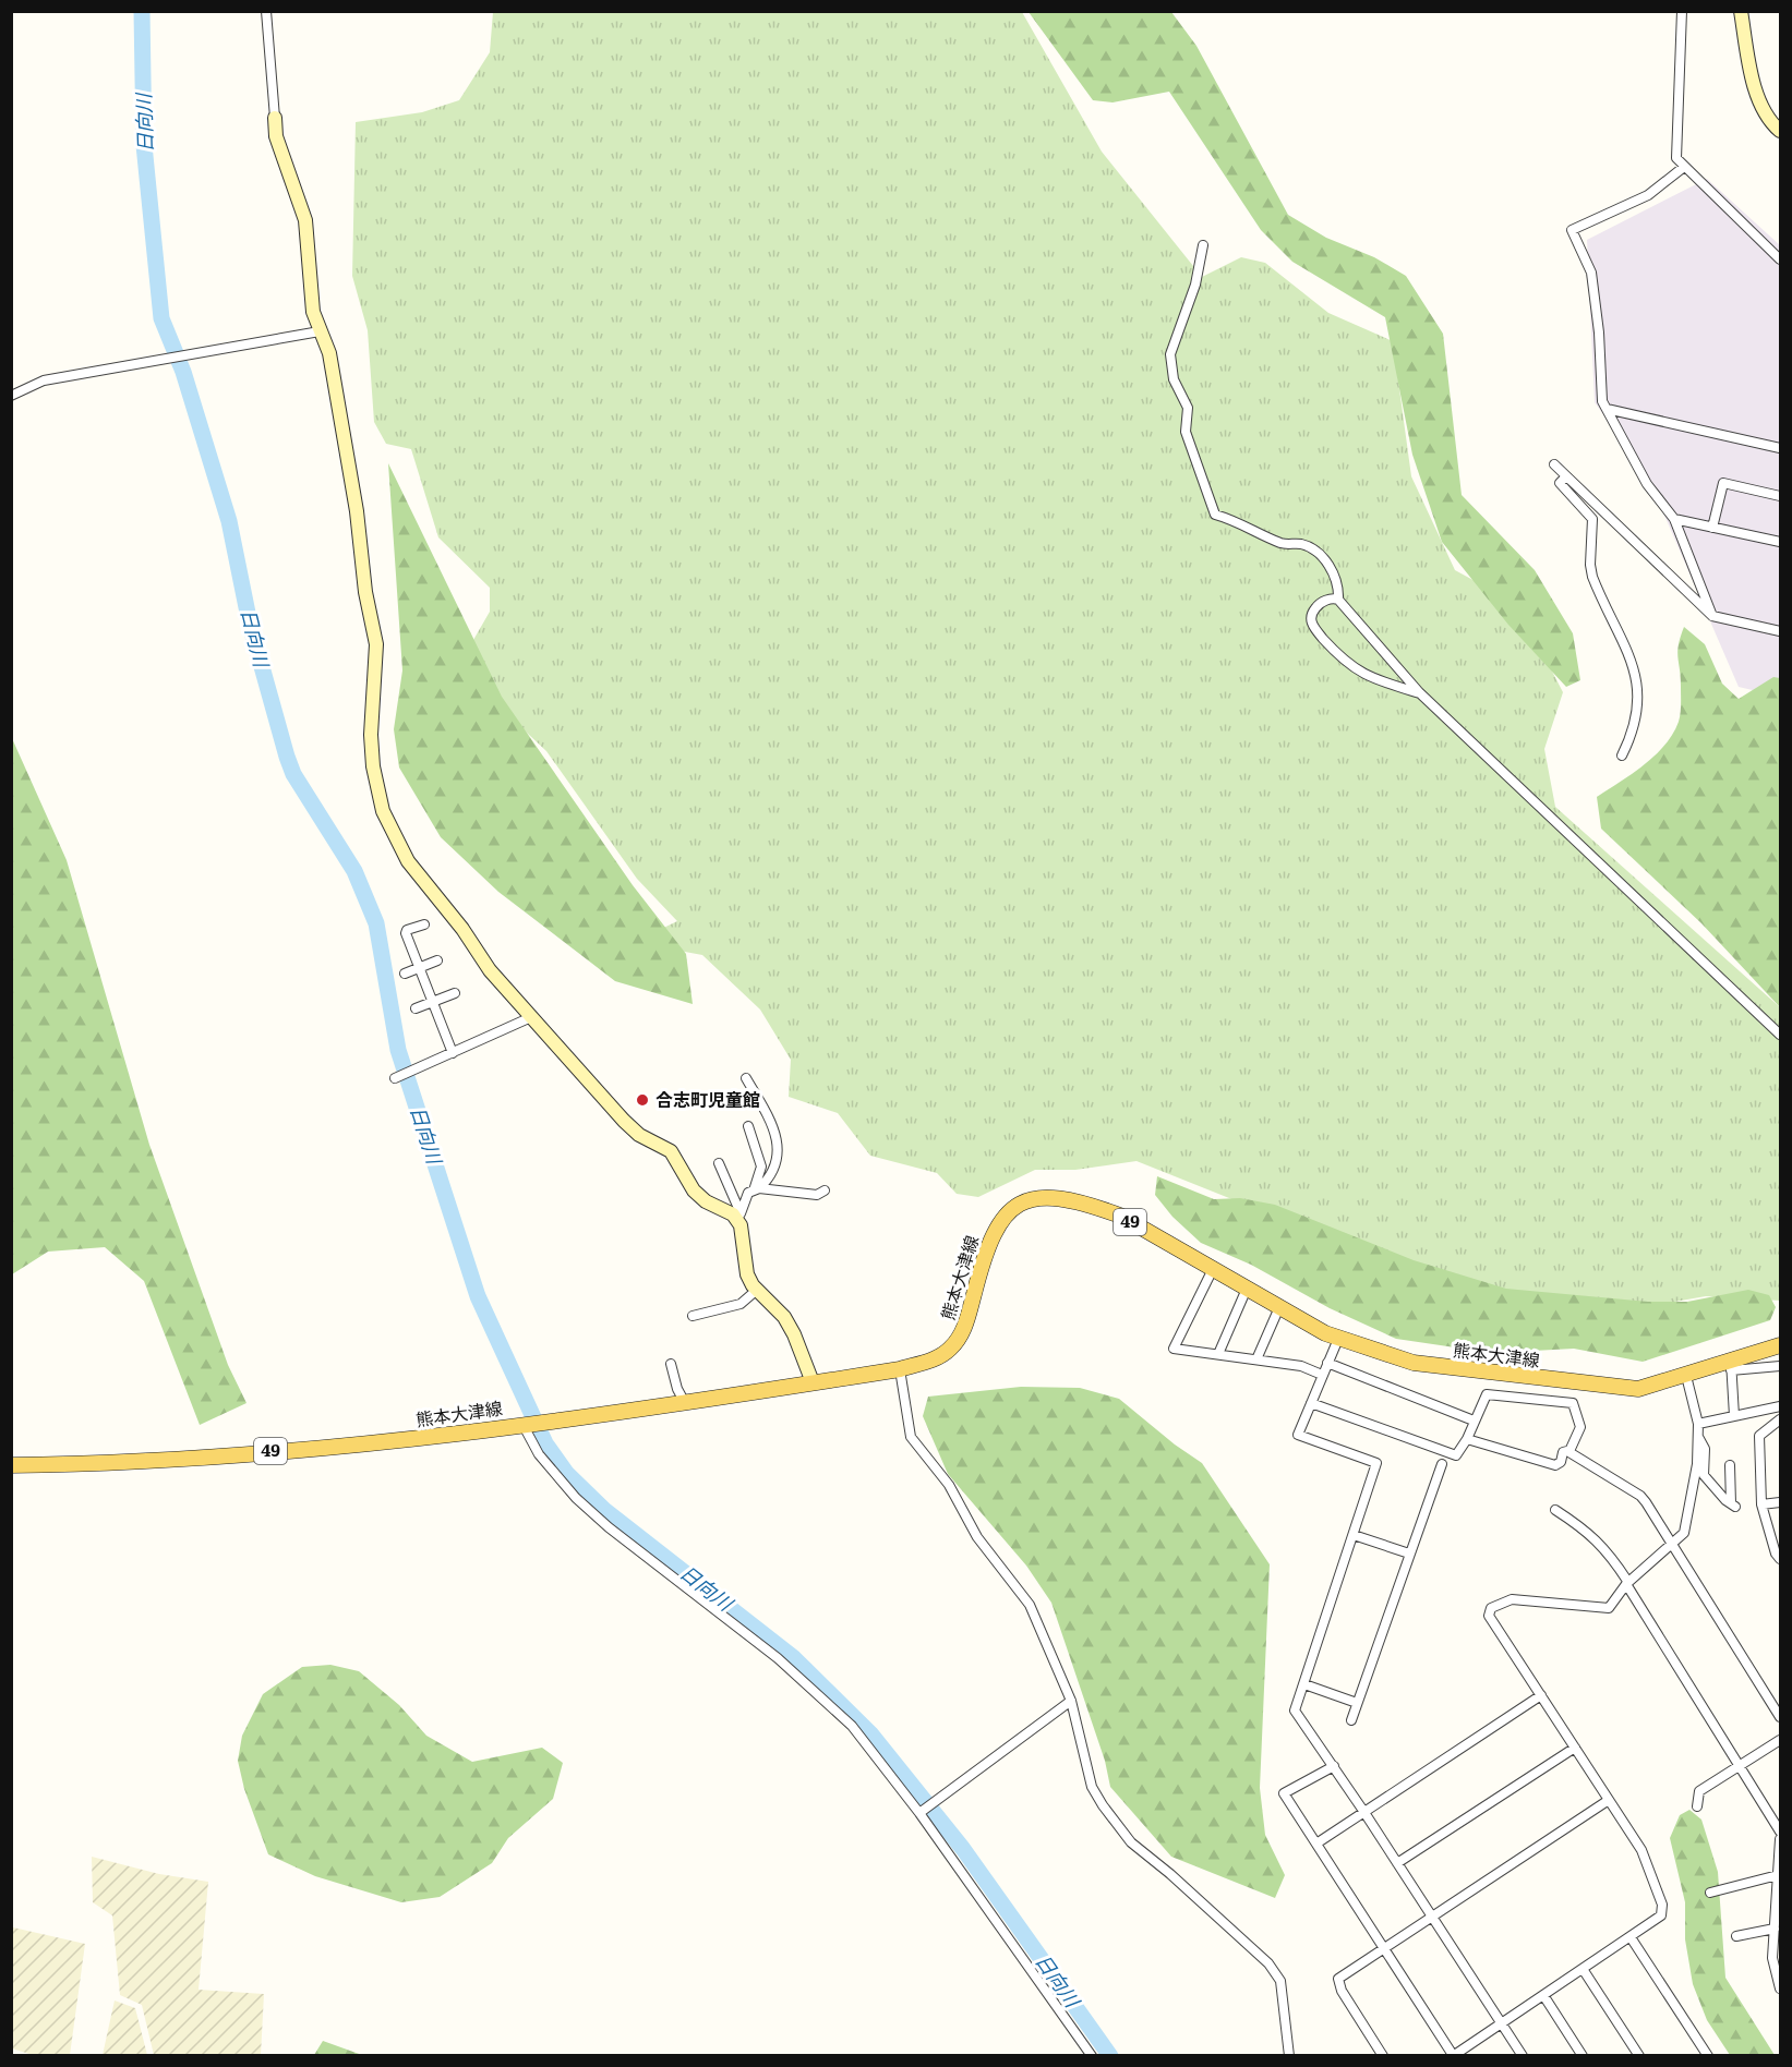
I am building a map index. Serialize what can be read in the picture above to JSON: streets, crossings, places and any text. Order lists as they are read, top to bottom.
{
  "streets": {
    "main road": ["49", "熊本大津線"]
  },
  "water": ["日向川"],
  "places": ["合志町児童館"]
}
